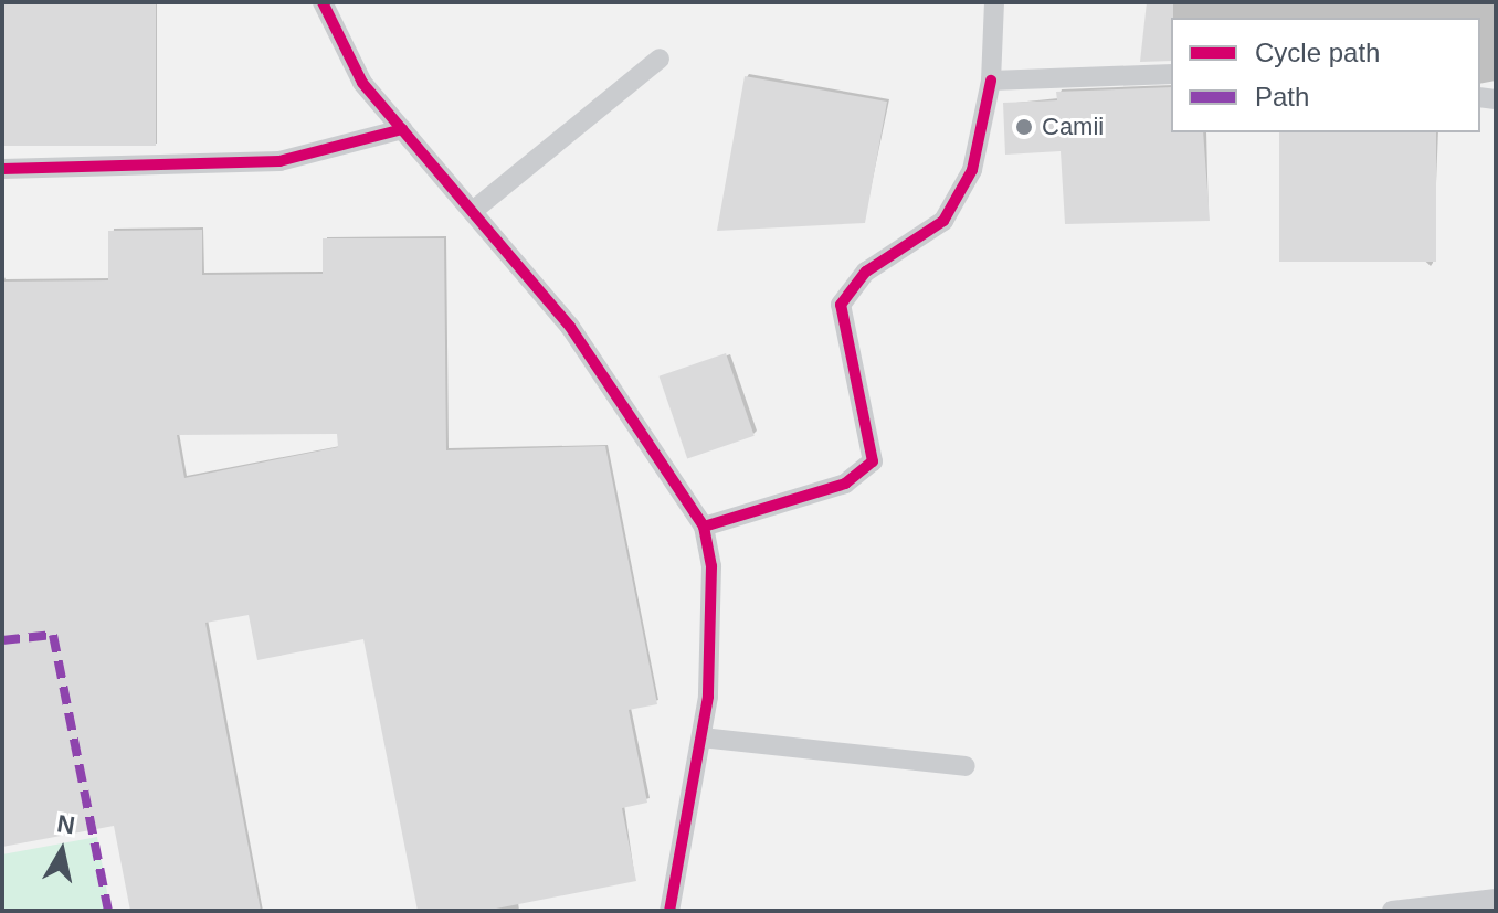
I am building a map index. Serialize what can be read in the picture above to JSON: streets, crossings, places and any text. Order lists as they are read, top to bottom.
{
  "places": ["Camii"],
  "legend": ["Cycle path", "Path"],
  "north": "top"
}
